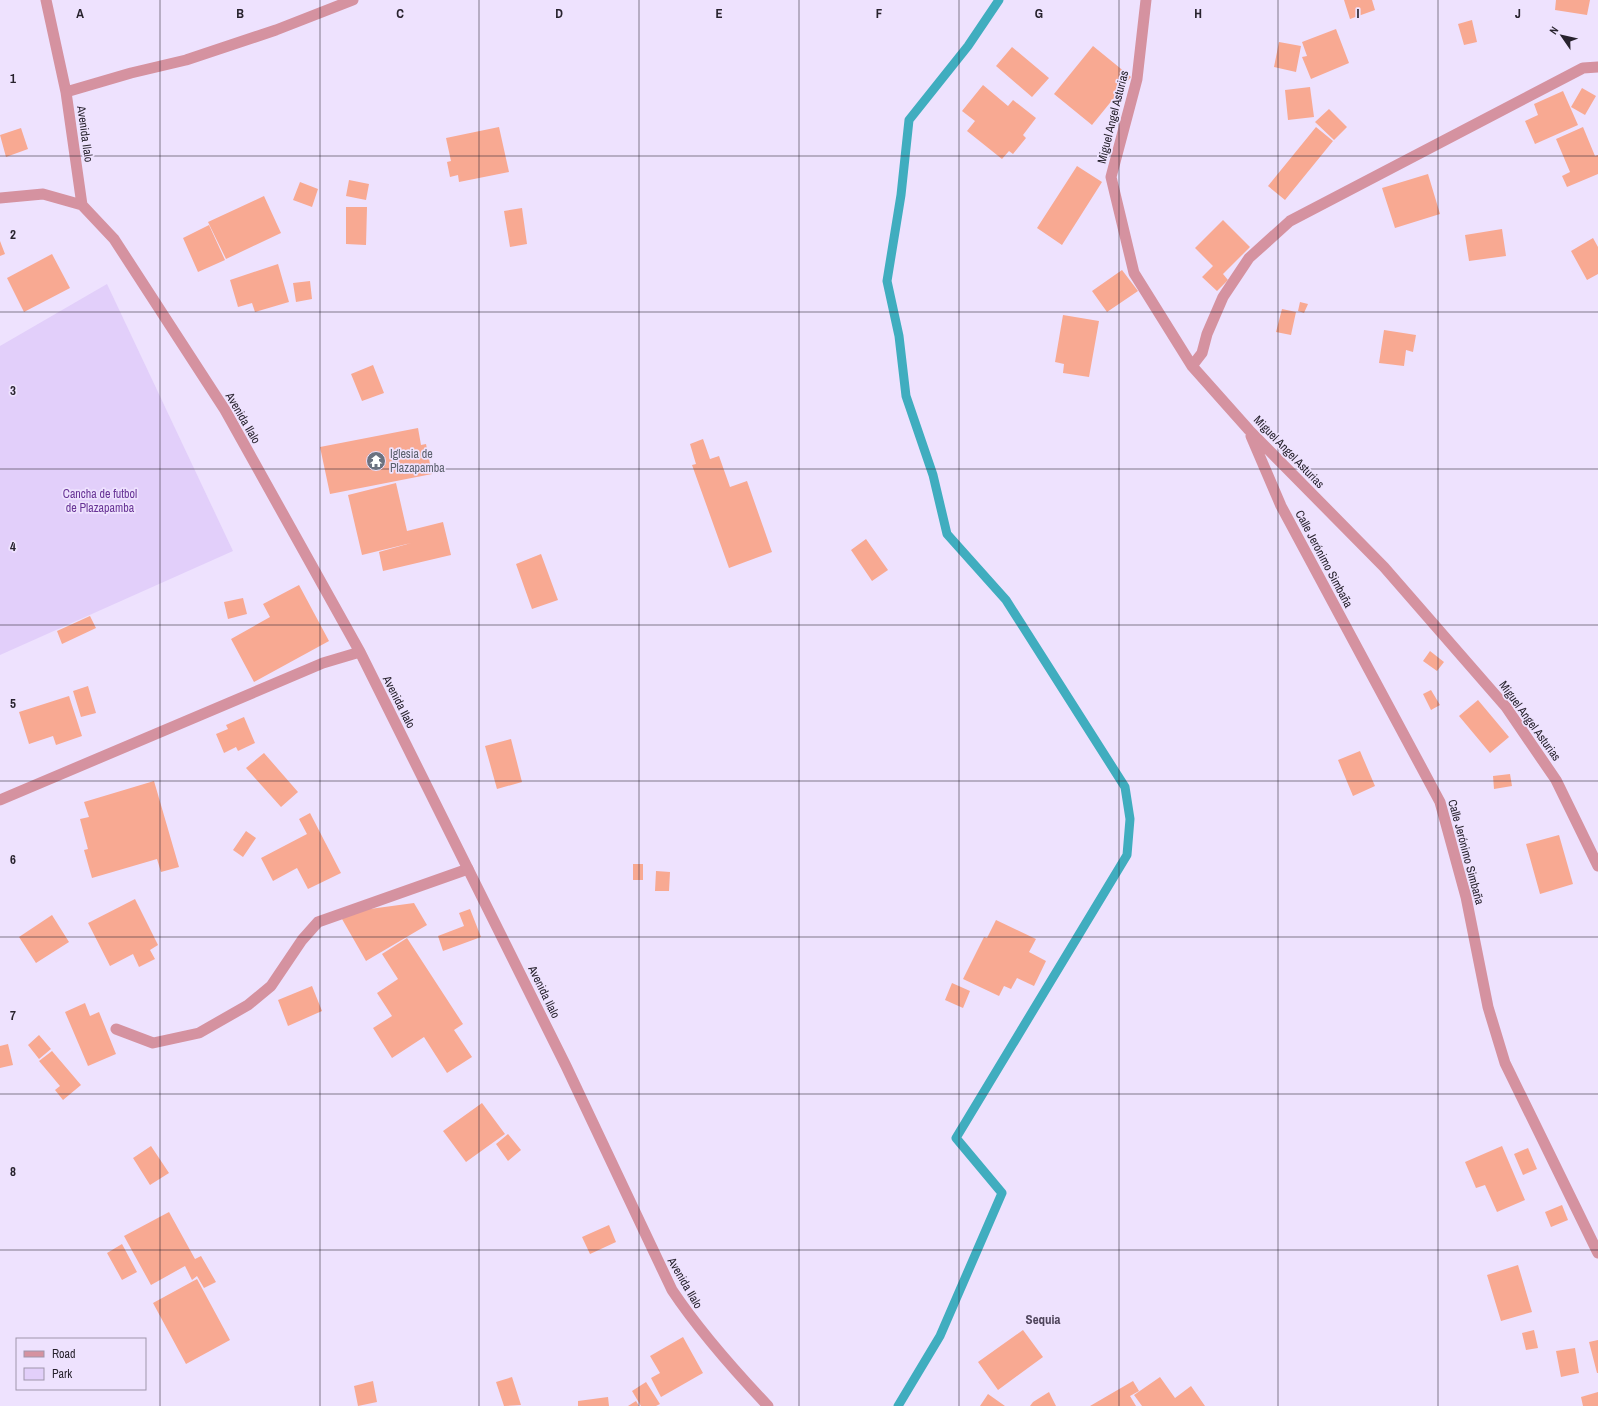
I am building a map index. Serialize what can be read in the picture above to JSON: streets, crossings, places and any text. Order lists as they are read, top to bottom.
{
  "streets": {
    "street": ["Miguel Angel Asturias", "Avenida Ilalo", "Calle Jerónimo Simbaña"]
  },
  "crossings": [
    ["Miguel Angel Asturias", "Calle Jerónimo Simbaña"]
  ],
  "districts": ["Sequia"],
  "parks": ["Cancha de futbol de Plazapamba"],
  "places": {
    "temple": ["Iglesia de Plazapamba"]
  },
  "legend": ["Road", "Park"],
  "north": "top left",
  "grid": {
    "columns": [
      "A",
      "B",
      "C",
      "D",
      "E",
      "F",
      "G",
      "H",
      "I",
      "J"
    ],
    "rows": [
      "1",
      "2",
      "3",
      "4",
      "5",
      "6",
      "7",
      "8"
    ]
  }
}
